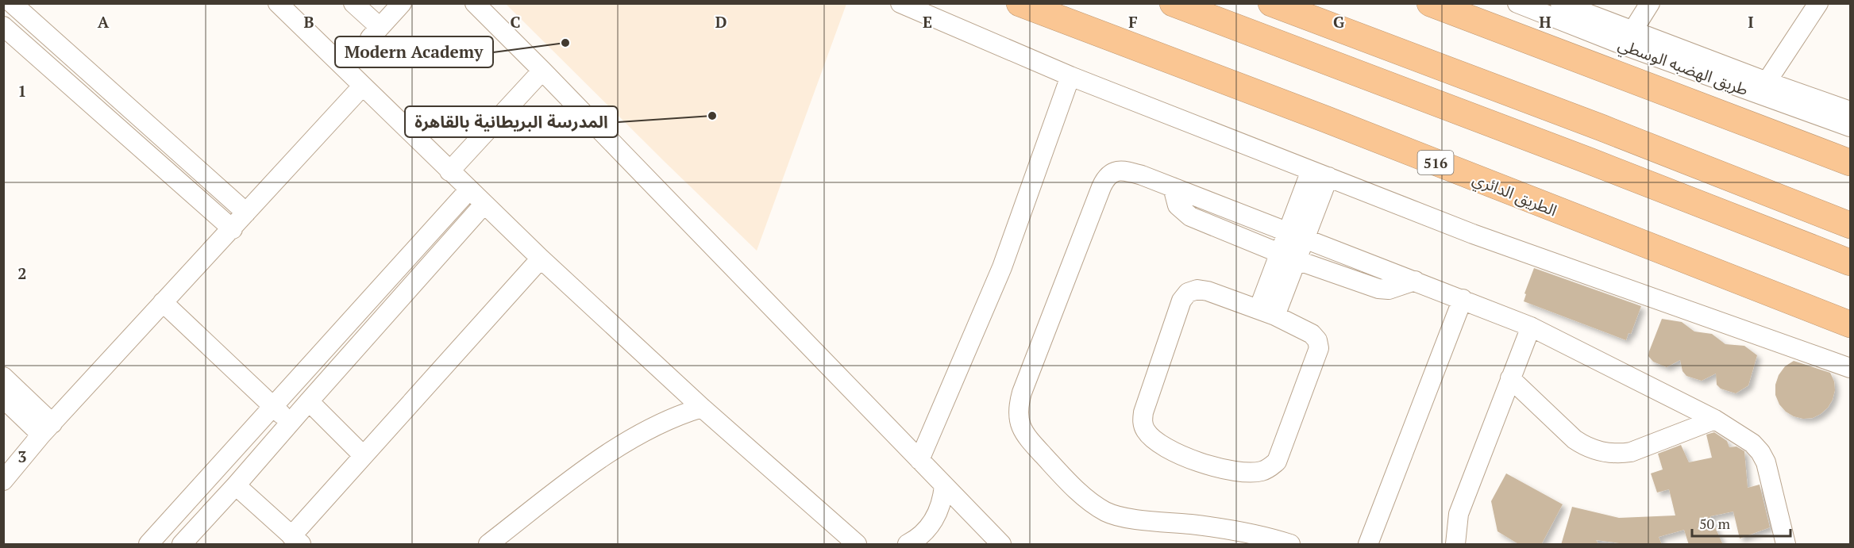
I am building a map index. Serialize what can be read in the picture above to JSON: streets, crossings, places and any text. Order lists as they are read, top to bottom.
{
  "streets": {
    "highway": ["516", "الطريق الدائري"],
    "street": ["طريق الهضبه الوسطي"]
  },
  "places": ["Modern Academy", "المدرسة البريطانية بالقاهرة"],
  "scale_bar": "50 m",
  "grid": {
    "columns": [
      "A",
      "B",
      "C",
      "D",
      "E",
      "F",
      "G",
      "H",
      "I"
    ],
    "rows": ["1", "2", "3"]
  }
}
